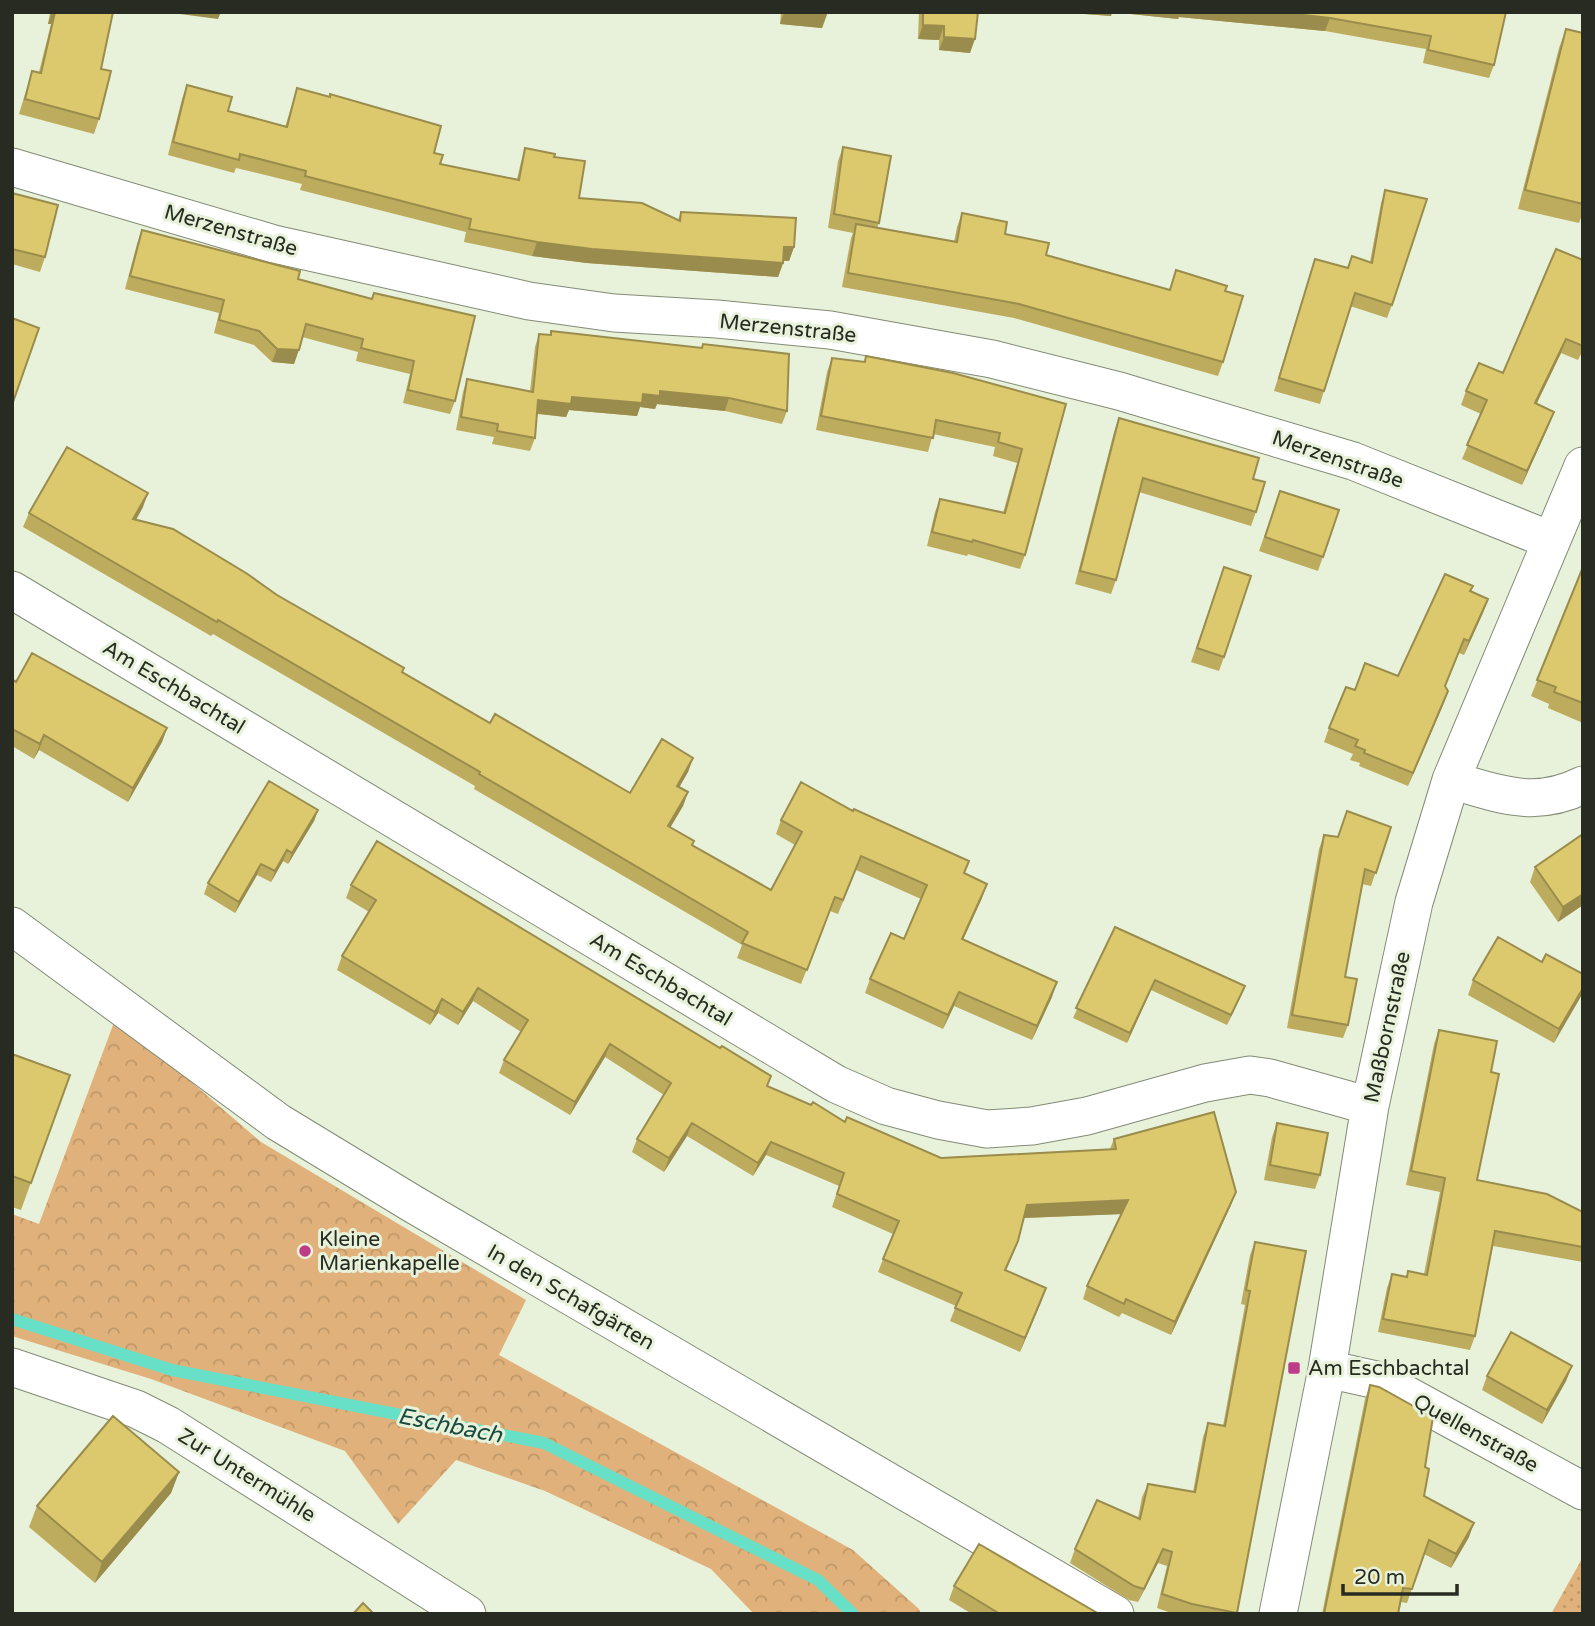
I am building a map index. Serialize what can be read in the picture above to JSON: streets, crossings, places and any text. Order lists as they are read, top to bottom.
{
  "streets": {
    "street": [
      "Merzenstraße",
      "Am Eschbachtal",
      "Maßbornstraße",
      "In den Schafgärten",
      "Quellenstraße",
      "Zur Untermühle"
    ]
  },
  "crossings": [
    ["Merzenstraße", "Maßbornstraße"],
    ["Am Eschbachtal", "Maßbornstraße"],
    ["Maßbornstraße", "Quellenstraße"]
  ],
  "water": ["Eschbach"],
  "places": {
    "other": ["Kleine Marienkapelle"],
    "transit": ["Am Eschbachtal"]
  },
  "scale_bar": "20 m"
}
